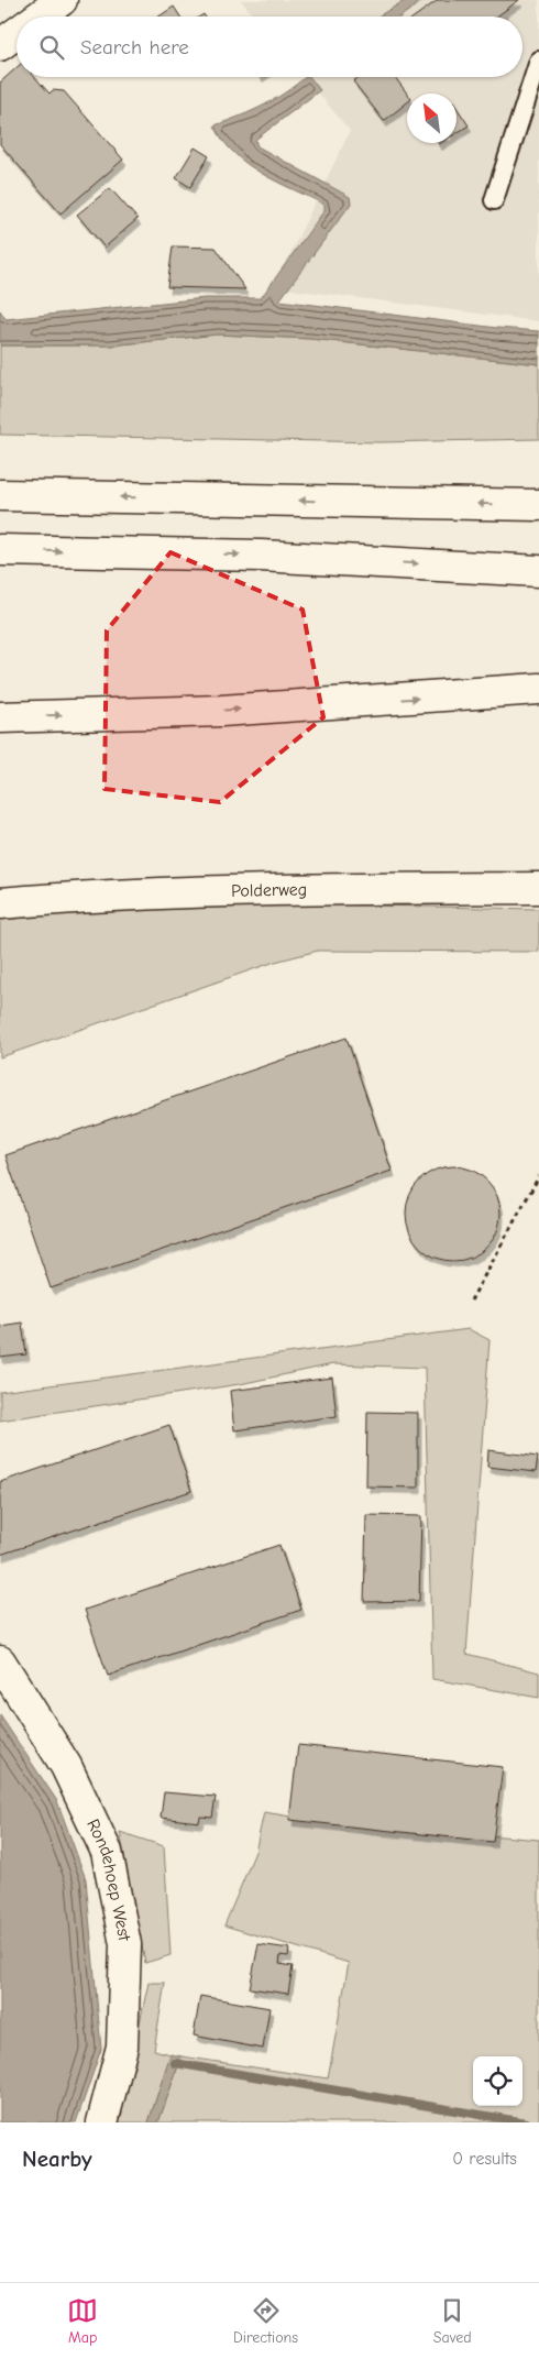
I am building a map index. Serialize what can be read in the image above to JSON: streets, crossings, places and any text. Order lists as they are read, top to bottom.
{
  "streets": {
    "main road": ["Polderweg", "Rondehoep West"]
  },
  "north": "top left",
  "page": {
    "search": "Search here",
    "heading": ["Nearby", "0 results"],
    "nav": ["Map", "Directions", "Saved"]
  }
}
